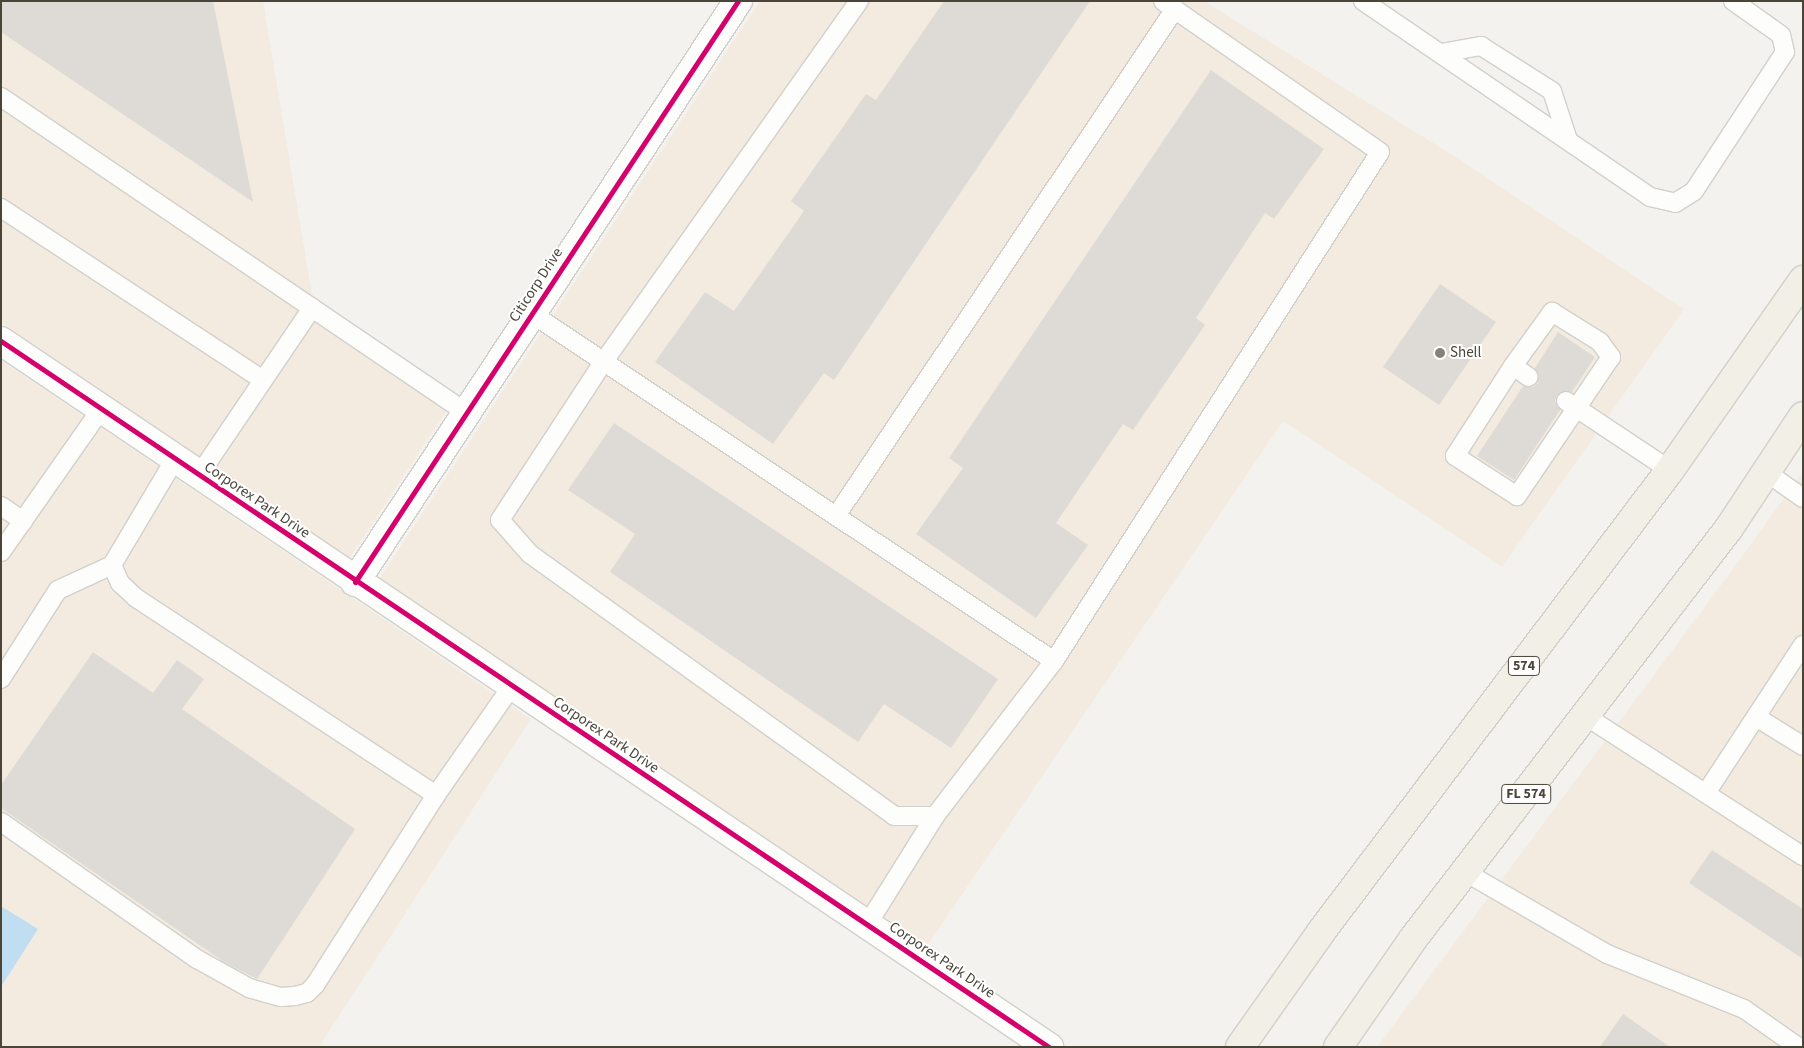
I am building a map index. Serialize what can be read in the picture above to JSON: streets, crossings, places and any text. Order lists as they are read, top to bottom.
{
  "streets": {
    "main road": ["574", "FL 574"],
    "street": ["Citicorp Drive", "Corporex Park Drive"]
  },
  "crossings": [
    ["Citicorp Drive", "Corporex Park Drive"]
  ],
  "places": ["Shell"]
}
